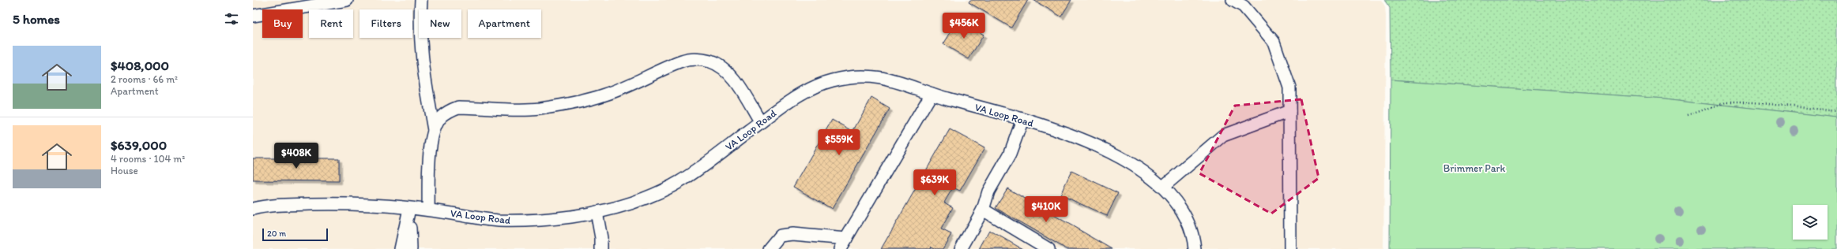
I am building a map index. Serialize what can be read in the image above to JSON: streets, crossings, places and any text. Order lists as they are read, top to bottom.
{
  "streets": {
    "lane": ["VA Loop Road"]
  },
  "parks": ["Brimmer Park"],
  "scale_bar": "20 m",
  "page": {
    "heading": "5 homes",
    "chip": [
      "Buy",
      "Rent",
      "Filters",
      "New",
      "Apartment"
    ],
    "price": [
      "$456K",
      "$559K",
      "$408K",
      "$639K",
      "$410K"
    ],
    "list": [
      {
        "name": "$408,000",
        "note": "2 rooms · 66 m² · Apartment"
      },
      {
        "name": "$639,000",
        "note": "4 rooms · 104 m² · House"
      }
    ],
    "scale": "20 m"
  }
}
